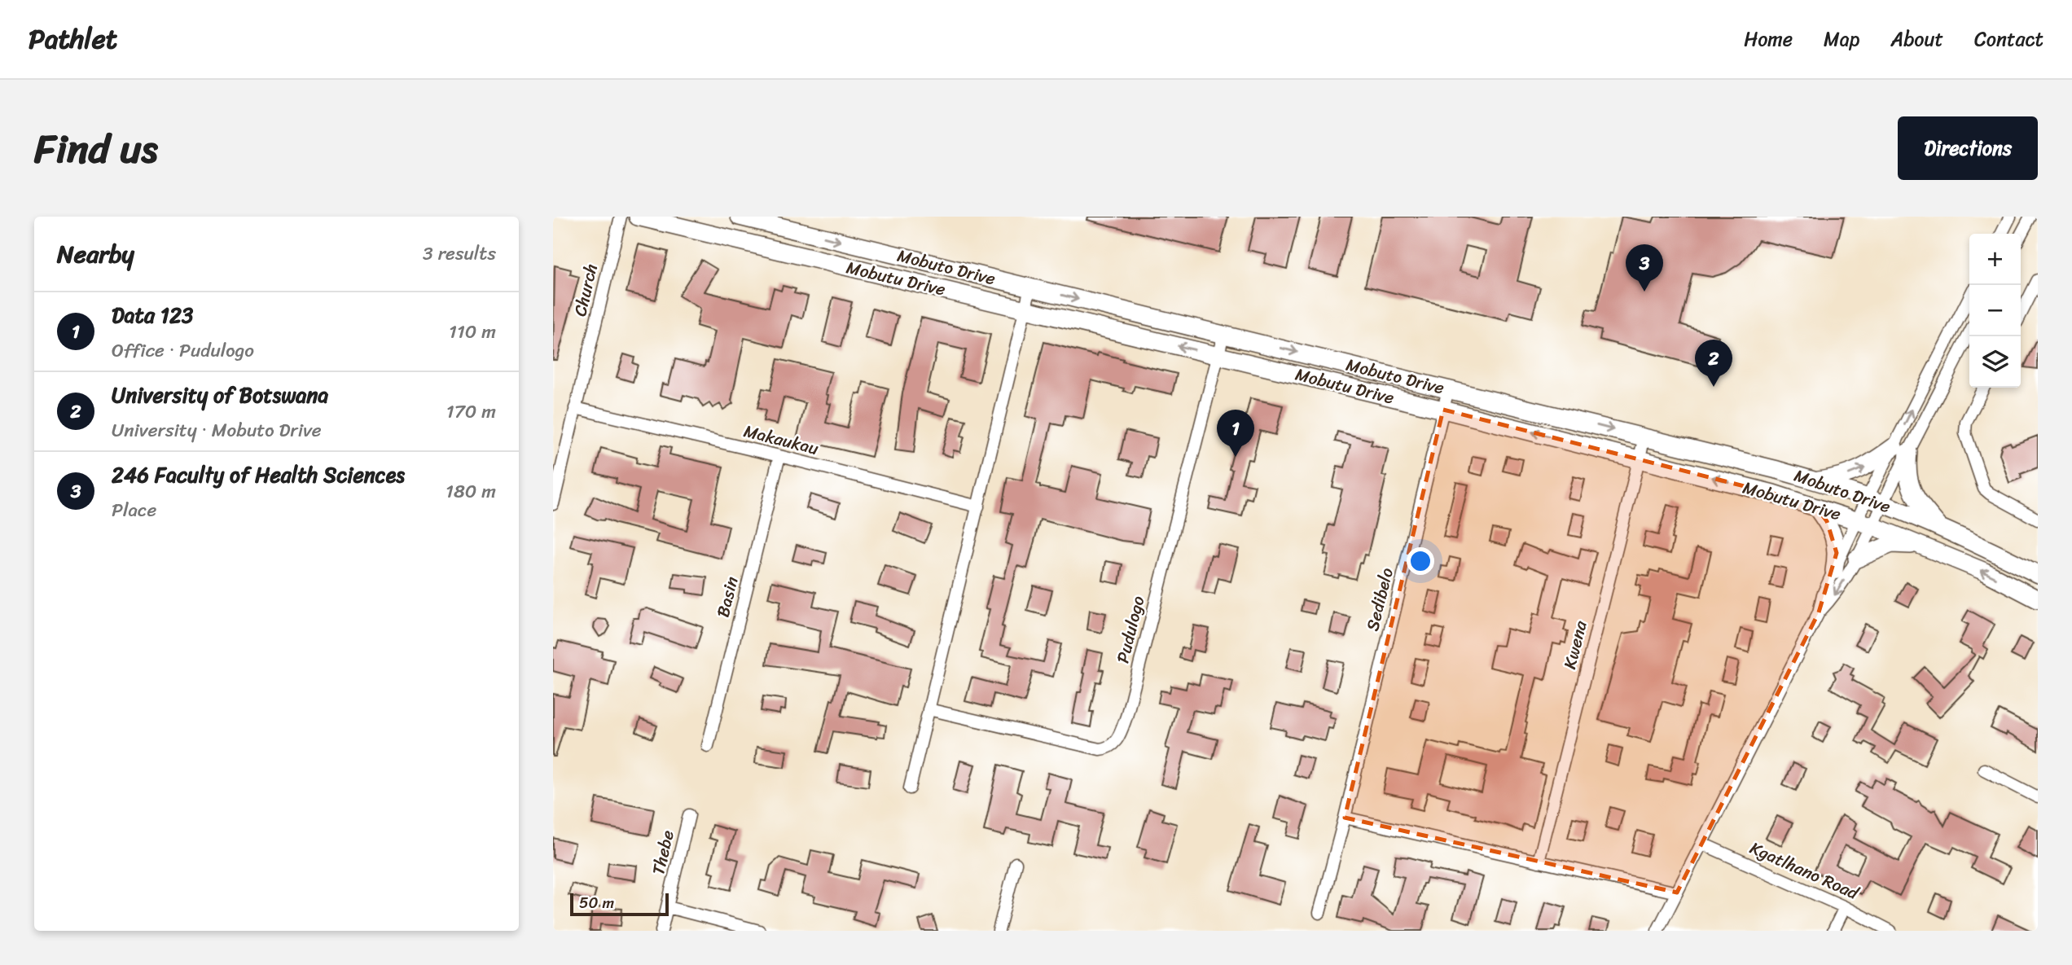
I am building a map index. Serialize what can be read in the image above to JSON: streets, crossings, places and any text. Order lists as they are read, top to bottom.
{
  "streets": {
    "main road": ["Mobuto Drive", "Mobutu Drive"],
    "street": [
      "Church",
      "Makaukau",
      "Basin",
      "Sedibelo",
      "Pudulogo",
      "Kwena",
      "Thebe",
      "Kgatlhano Road"
    ]
  },
  "crossings": [
    ["Mobuto Drive", "Sedibelo"],
    ["Mobuto Drive", "Pudulogo"],
    ["Mobuto Drive", "Kwena"],
    ["Mobutu Drive", "Sedibelo"],
    ["Mobutu Drive", "Pudulogo"],
    ["Mobutu Drive", "Kwena"],
    ["Church", "Makaukau"],
    ["Makaukau", "Basin"]
  ],
  "one_way": ["Mobuto Drive", "Mobutu Drive"],
  "scale_bar": "50 m",
  "page": {
    "header": "Pathlet",
    "nav": [
      "Home",
      "Map",
      "About",
      "Contact"
    ],
    "title": "Find us",
    "buttons": "Directions",
    "heading": ["Nearby", "3 results"],
    "map_buttons": ["+", "−"],
    "pins": ["3", "2", "1"],
    "list": [
      {
        "mark": "1",
        "name": "Data 123",
        "note": "Office · Pudulogo",
        "value": "110 m"
      },
      {
        "mark": "2",
        "name": "University of Botswana",
        "note": "University · Mobuto Drive",
        "value": "170 m"
      },
      {
        "mark": "3",
        "name": "246 Faculty of Health Sciences",
        "note": "Place",
        "value": "180 m"
      }
    ],
    "scale": "50 m"
  }
}
